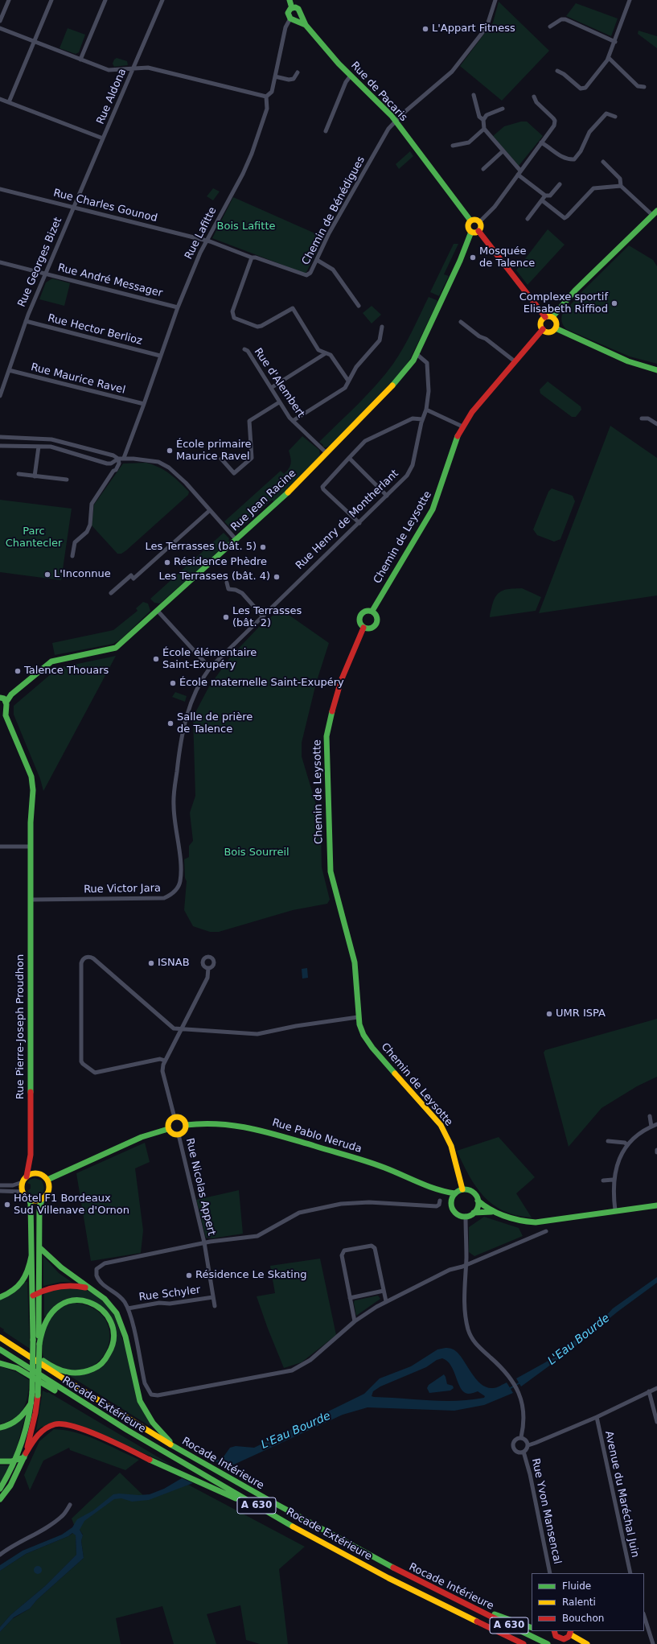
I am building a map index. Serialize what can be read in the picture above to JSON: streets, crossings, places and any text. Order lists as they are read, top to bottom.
{
  "streets": {
    "main road": [
      "Rue de Pacaris",
      "Rue Jean Racine",
      "Chemin de Leysotte",
      "Rue Pierre-Joseph Proudhon",
      "Rue Pablo Neruda",
      "Rocade Extérieure",
      "Rocade Intérieure",
      "A 630"
    ],
    "street": [
      "Rue Aldona",
      "Rue Charles Gounod",
      "Chemin de Bénédigues",
      "Rue Lafitte",
      "Rue Georges Bizet",
      "Rue André Messager",
      "Rue Hector Berlioz",
      "Rue Maurice Ravel",
      "Rue d'Alembert",
      "Rue Henry de Montherlant",
      "Rue Victor Jara",
      "Rue Nicolas Appert",
      "Rue Schyler",
      "Avenue du Maréchal Juin",
      "Rue Yvon Mansencal"
    ]
  },
  "crossings": [
    ["Rue de Pacaris", "Chemin de Bénédigues"],
    ["Rue de Pacaris", "Rue Lafitte"],
    ["Rue Aldona", "Rue Lafitte"],
    ["Rue Aldona", "Rue Georges Bizet"],
    ["Rue Charles Gounod", "Chemin de Bénédigues"],
    ["Rue Charles Gounod", "Rue Lafitte"],
    ["Rue Charles Gounod", "Rue Georges Bizet"],
    ["Rue Lafitte", "Rue André Messager"],
    ["Rue Lafitte", "Rue Hector Berlioz"],
    ["Rue Lafitte", "Rue Maurice Ravel"],
    ["Rue Georges Bizet", "Rue André Messager"],
    ["Rue Georges Bizet", "Rue Hector Berlioz"],
    ["Rue Georges Bizet", "Rue Maurice Ravel"],
    ["Rue d'Alembert", "Rue Jean Racine"],
    ["Rue Jean Racine", "Rue Henry de Montherlant"],
    ["Rue Henry de Montherlant", "Rue Victor Jara"],
    ["Chemin de Leysotte", "Rue Pablo Neruda"],
    ["Rue Victor Jara", "Rue Pierre-Joseph Proudhon"],
    ["Rue Pablo Neruda", "Rue Nicolas Appert"],
    ["Rue Nicolas Appert", "Rue Schyler"]
  ],
  "water": ["L'Eau Bourde"],
  "parks": ["Bois Lafitte", "Parc Chantecler", "Bois Sourreil"],
  "places": [
    "L'Appart Fitness",
    "Mosquée de Talence",
    "Complexe sportif Elisabeth Riffiod",
    "École primaire Maurice Ravel",
    "Les Terrasses (bât. 5)",
    "Résidence Phèdre",
    "L'Inconnue",
    "Les Terrasses (bât. 4)",
    "Les Terrasses (bât. 2)",
    "École élémentaire Saint-Exupéry",
    "Talence Thouars",
    "École maternelle Saint-Exupéry",
    "Salle de prière de Talence",
    "ISNAB",
    "UMR ISPA",
    "Hôtel F1 Bordeaux Sud Villenave d'Ornon",
    "Résidence Le Skating"
  ],
  "legend": ["Fluide", "Ralenti", "Bouchon"]
}
